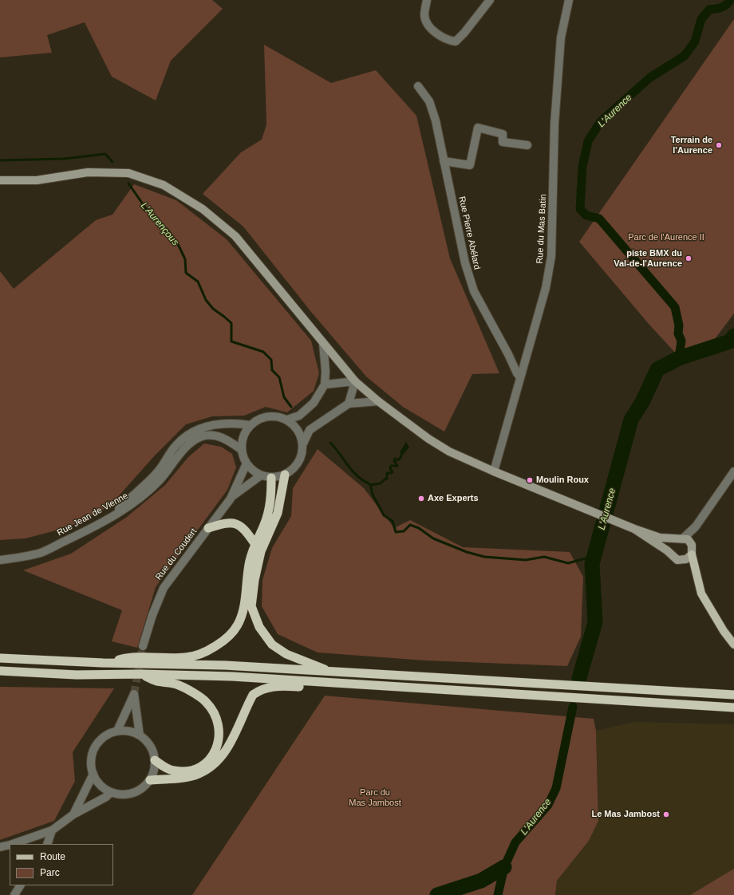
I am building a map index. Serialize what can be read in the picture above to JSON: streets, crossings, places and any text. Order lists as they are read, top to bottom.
{
  "streets": {
    "street": [
      "Rue du Mas Batin",
      "Rue Pierre Abélard",
      "Rue Jean de Vienne",
      "Rue du Coudert"
    ]
  },
  "crossings": [
    ["Rue du Mas Batin", "Rue Pierre Abélard"],
    ["Rue Jean de Vienne", "Rue du Coudert"]
  ],
  "water": ["L'Aurence", "L'Aurençous"],
  "parks": ["Parc de l'Aurence II", "Parc du Mas Jambost"],
  "places": [
    "Terrain de l'Aurence",
    "piste BMX du Val-de-l'Aurence",
    "Moulin Roux",
    "Axe Experts",
    "Le Mas Jambost"
  ],
  "legend": ["Route", "Parc"]
}
